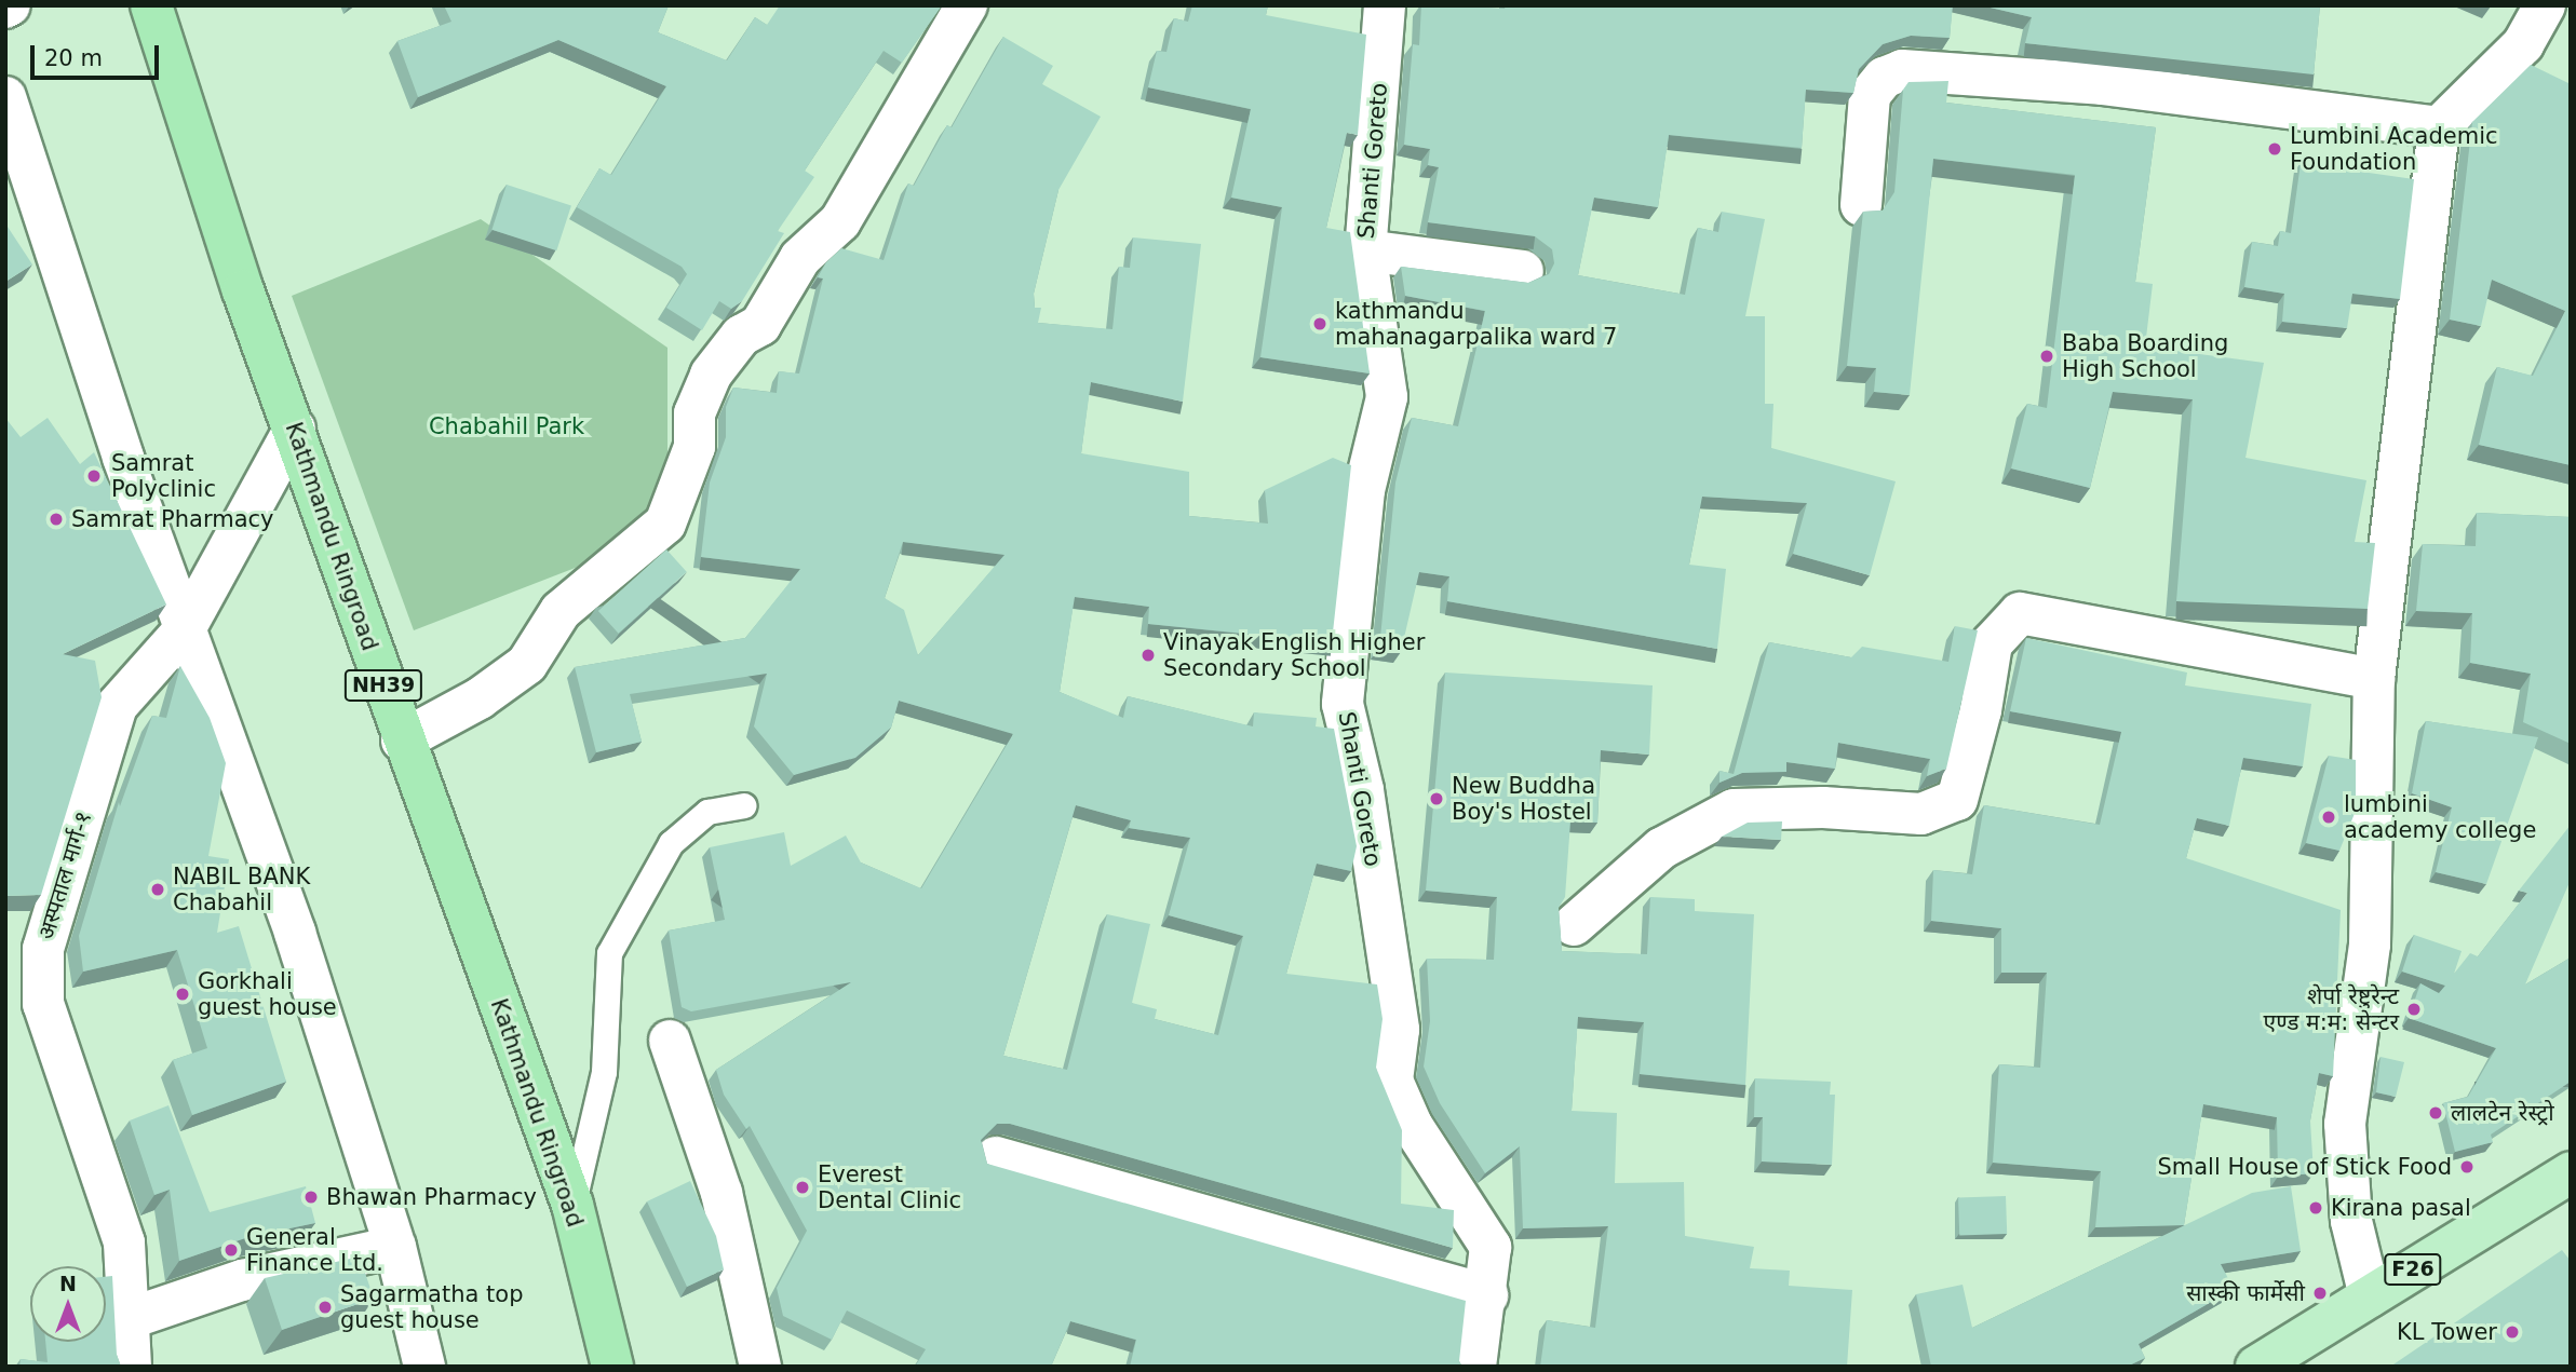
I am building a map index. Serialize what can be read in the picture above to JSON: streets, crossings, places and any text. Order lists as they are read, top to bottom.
{
  "streets": {
    "highway": ["Kathmandu Ringroad", "NH39"],
    "main road": ["F26"],
    "street": ["Shanti Goreto", "अस्पताल मार्ग-१"]
  },
  "crossings": [
    ["Kathmandu Ringroad", "अस्पताल मार्ग-१"]
  ],
  "parks": ["Chabahil Park"],
  "places": [
    "Lumbini Academic Foundation",
    "kathmandu mahanagarpalika ward 7",
    "Baba Boarding High School",
    "Samrat Polyclinic",
    "Samrat Pharmacy",
    "Vinayak English Higher Secondary School",
    "New Buddha Boy's Hostel",
    "lumbini academy college",
    "NABIL BANK Chabahil",
    "Gorkhali guest house",
    "शेर्पा रेष्टुरेन्ट एण्ड म:म: सेन्टर",
    "लालटेन रेस्ट्रो",
    "Small House of Stick Food",
    "Everest Dental Clinic",
    "Bhawan Pharmacy",
    "Kirana pasal",
    "General Finance Ltd.",
    "सास्की फार्मेसी",
    "Sagarmatha top guest house",
    "KL Tower"
  ],
  "scale_bar": "20 m",
  "north": "top"
}
